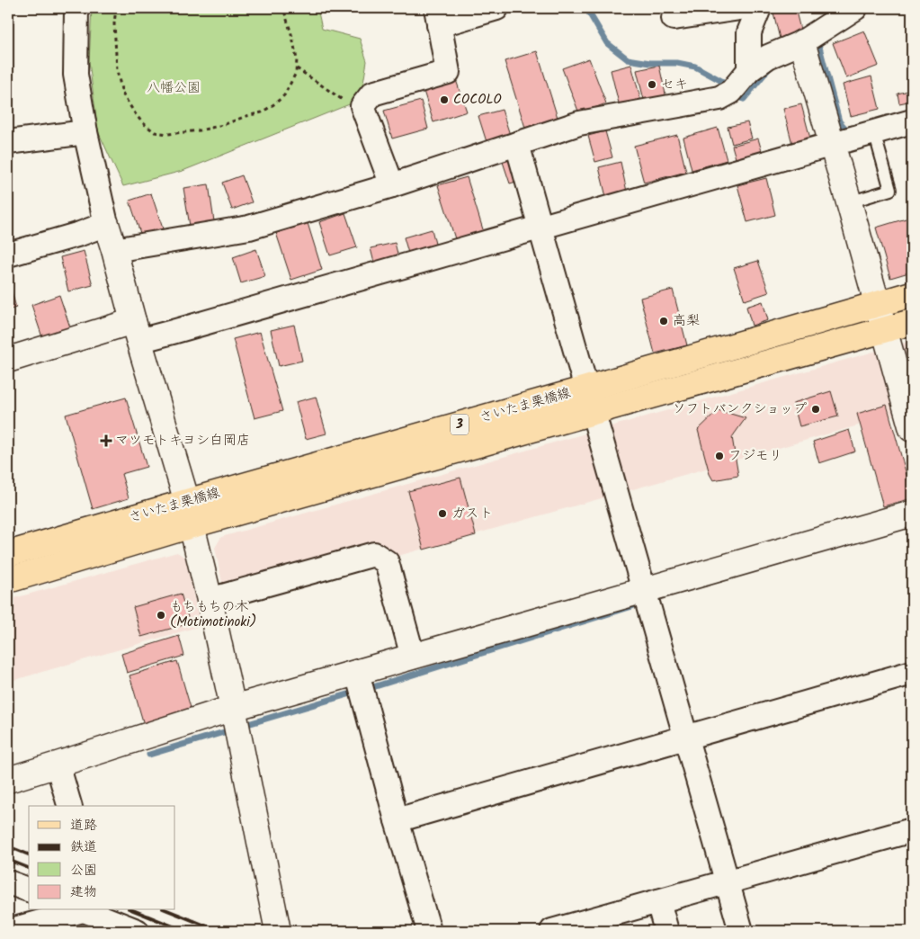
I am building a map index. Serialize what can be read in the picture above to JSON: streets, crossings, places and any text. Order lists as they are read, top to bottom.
{
  "streets": {
    "main road": ["さいたま栗橋線", "3"]
  },
  "parks": ["八幡公園"],
  "places": {
    "other": [
      "セキ",
      "COCOLO",
      "高梨",
      "ソフトバンクショップ",
      "フジモリ",
      "ガスト",
      "もちもちの木 (Motimotinoki)"
    ],
    "health": ["マツモトキヨシ白岡店"]
  },
  "legend": [
    "道路",
    "鉄道",
    "公園",
    "建物"
  ]
}
